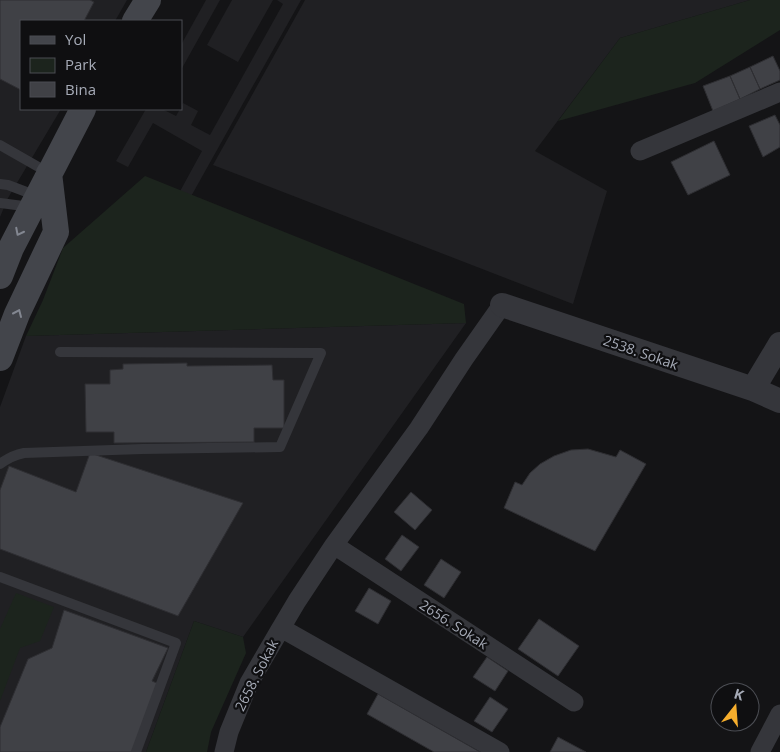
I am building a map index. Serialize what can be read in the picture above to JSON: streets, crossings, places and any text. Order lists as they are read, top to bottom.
{
  "streets": {
    "street": ["2538. Sokak", "2656. Sokak", "2658. Sokak"]
  },
  "crossings": [
    ["2538. Sokak", "2658. Sokak"],
    ["2656. Sokak", "2658. Sokak"]
  ],
  "legend": ["Yol", "Park", "Bina"],
  "north": "top"
}
